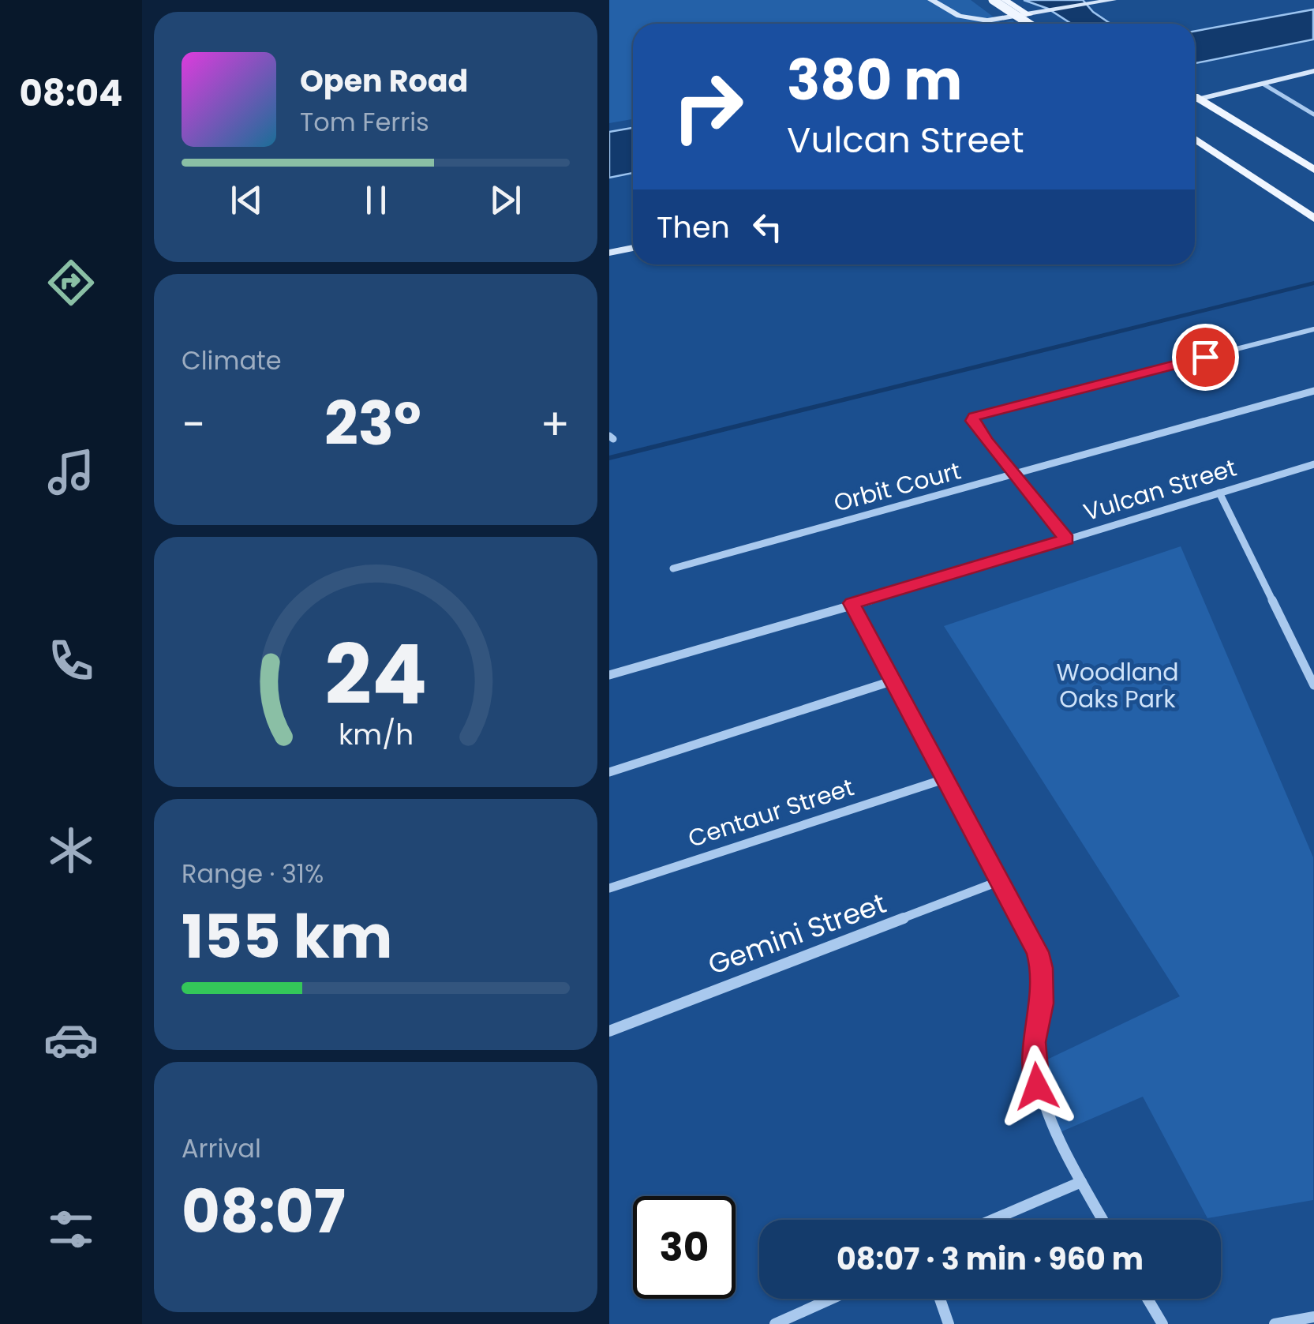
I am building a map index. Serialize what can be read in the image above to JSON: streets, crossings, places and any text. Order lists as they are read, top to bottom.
{
  "streets": {
    "street": [
      "Orbit Court",
      "Vulcan Street",
      "Centaur Street",
      "Gemini Street"
    ]
  },
  "parks": ["Woodland Oaks Park"],
  "page": {
    "tabs": "08:04",
    "turn": ["380 m", "Vulcan Street"],
    "song": ["Open Road", "Tom Ferris"],
    "then": "Then",
    "tile": [
      "Climate",
      ["Range · 31%", "155 km"],
      ["Arrival", "08:07"]
    ],
    "heat": ["−", "23°", "+"],
    "limit": "30",
    "trip": "08:07 · 3 min · 960 m",
    "gauge": ["24", "km/h"]
  }
}
